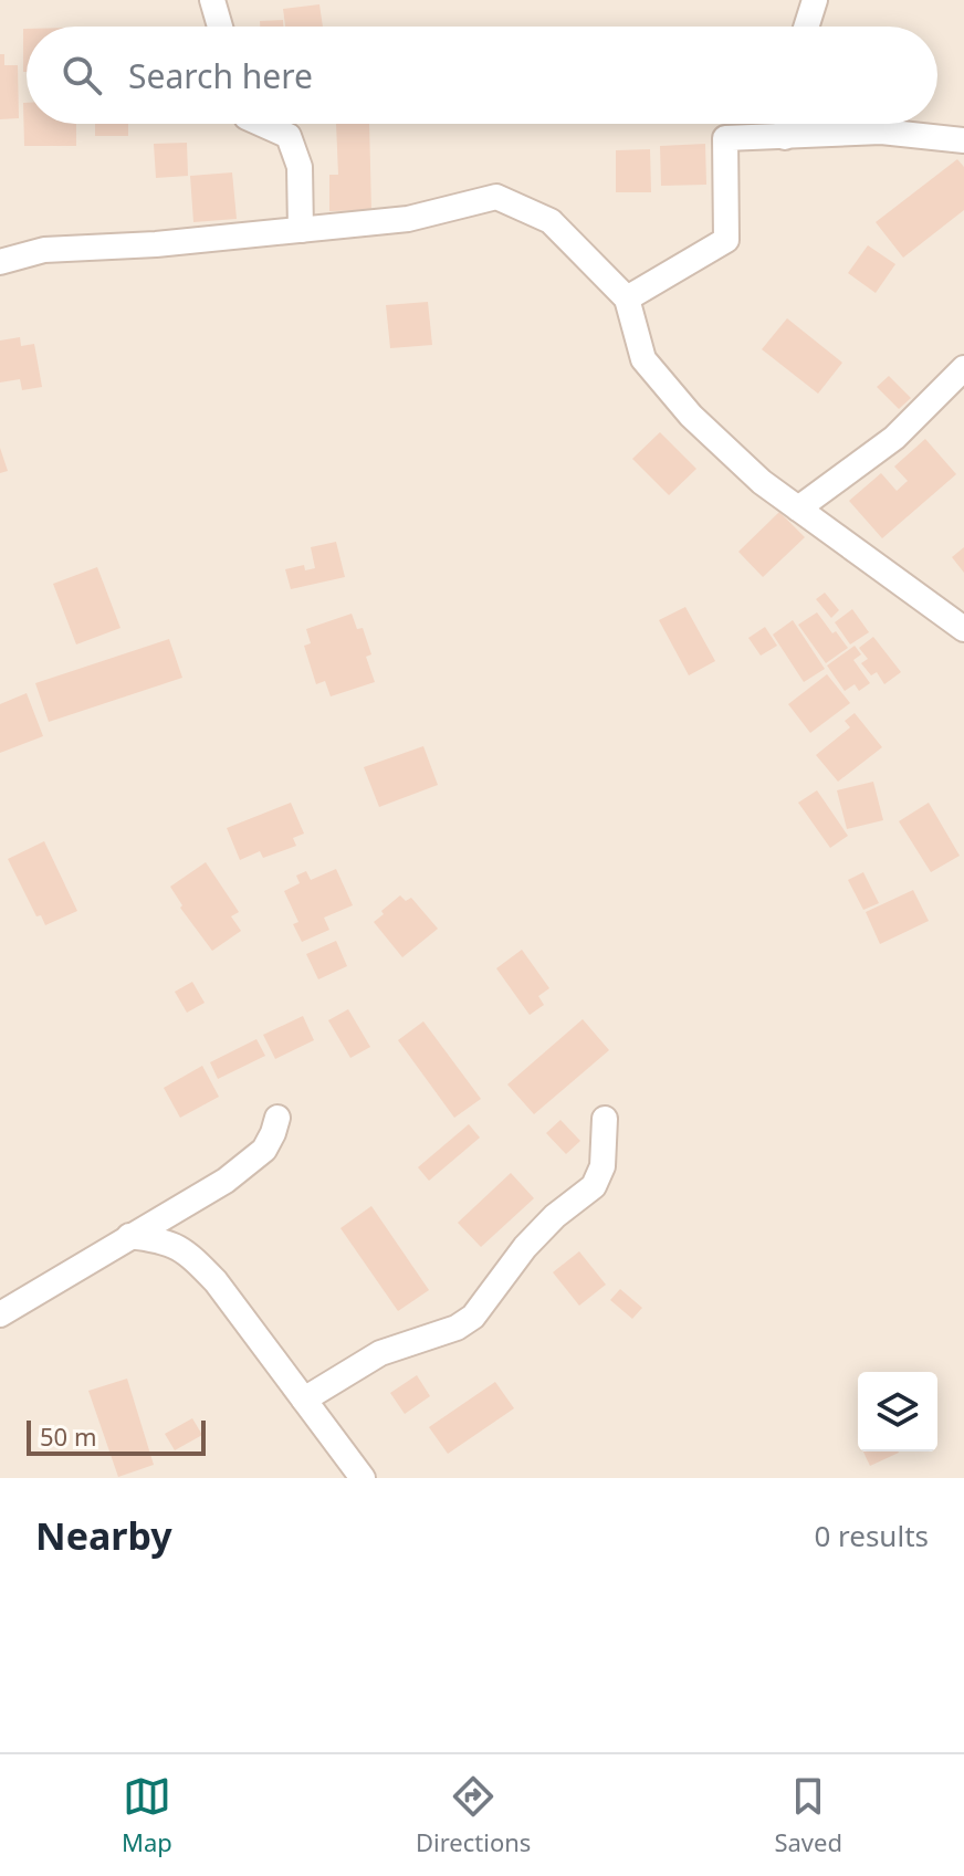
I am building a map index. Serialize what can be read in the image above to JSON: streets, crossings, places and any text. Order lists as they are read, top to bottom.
{
  "scale_bar": "50 m",
  "page": {
    "search": "Search here",
    "scale": "50 m",
    "heading": ["Nearby", "0 results"],
    "nav": ["Map", "Directions", "Saved"]
  }
}
